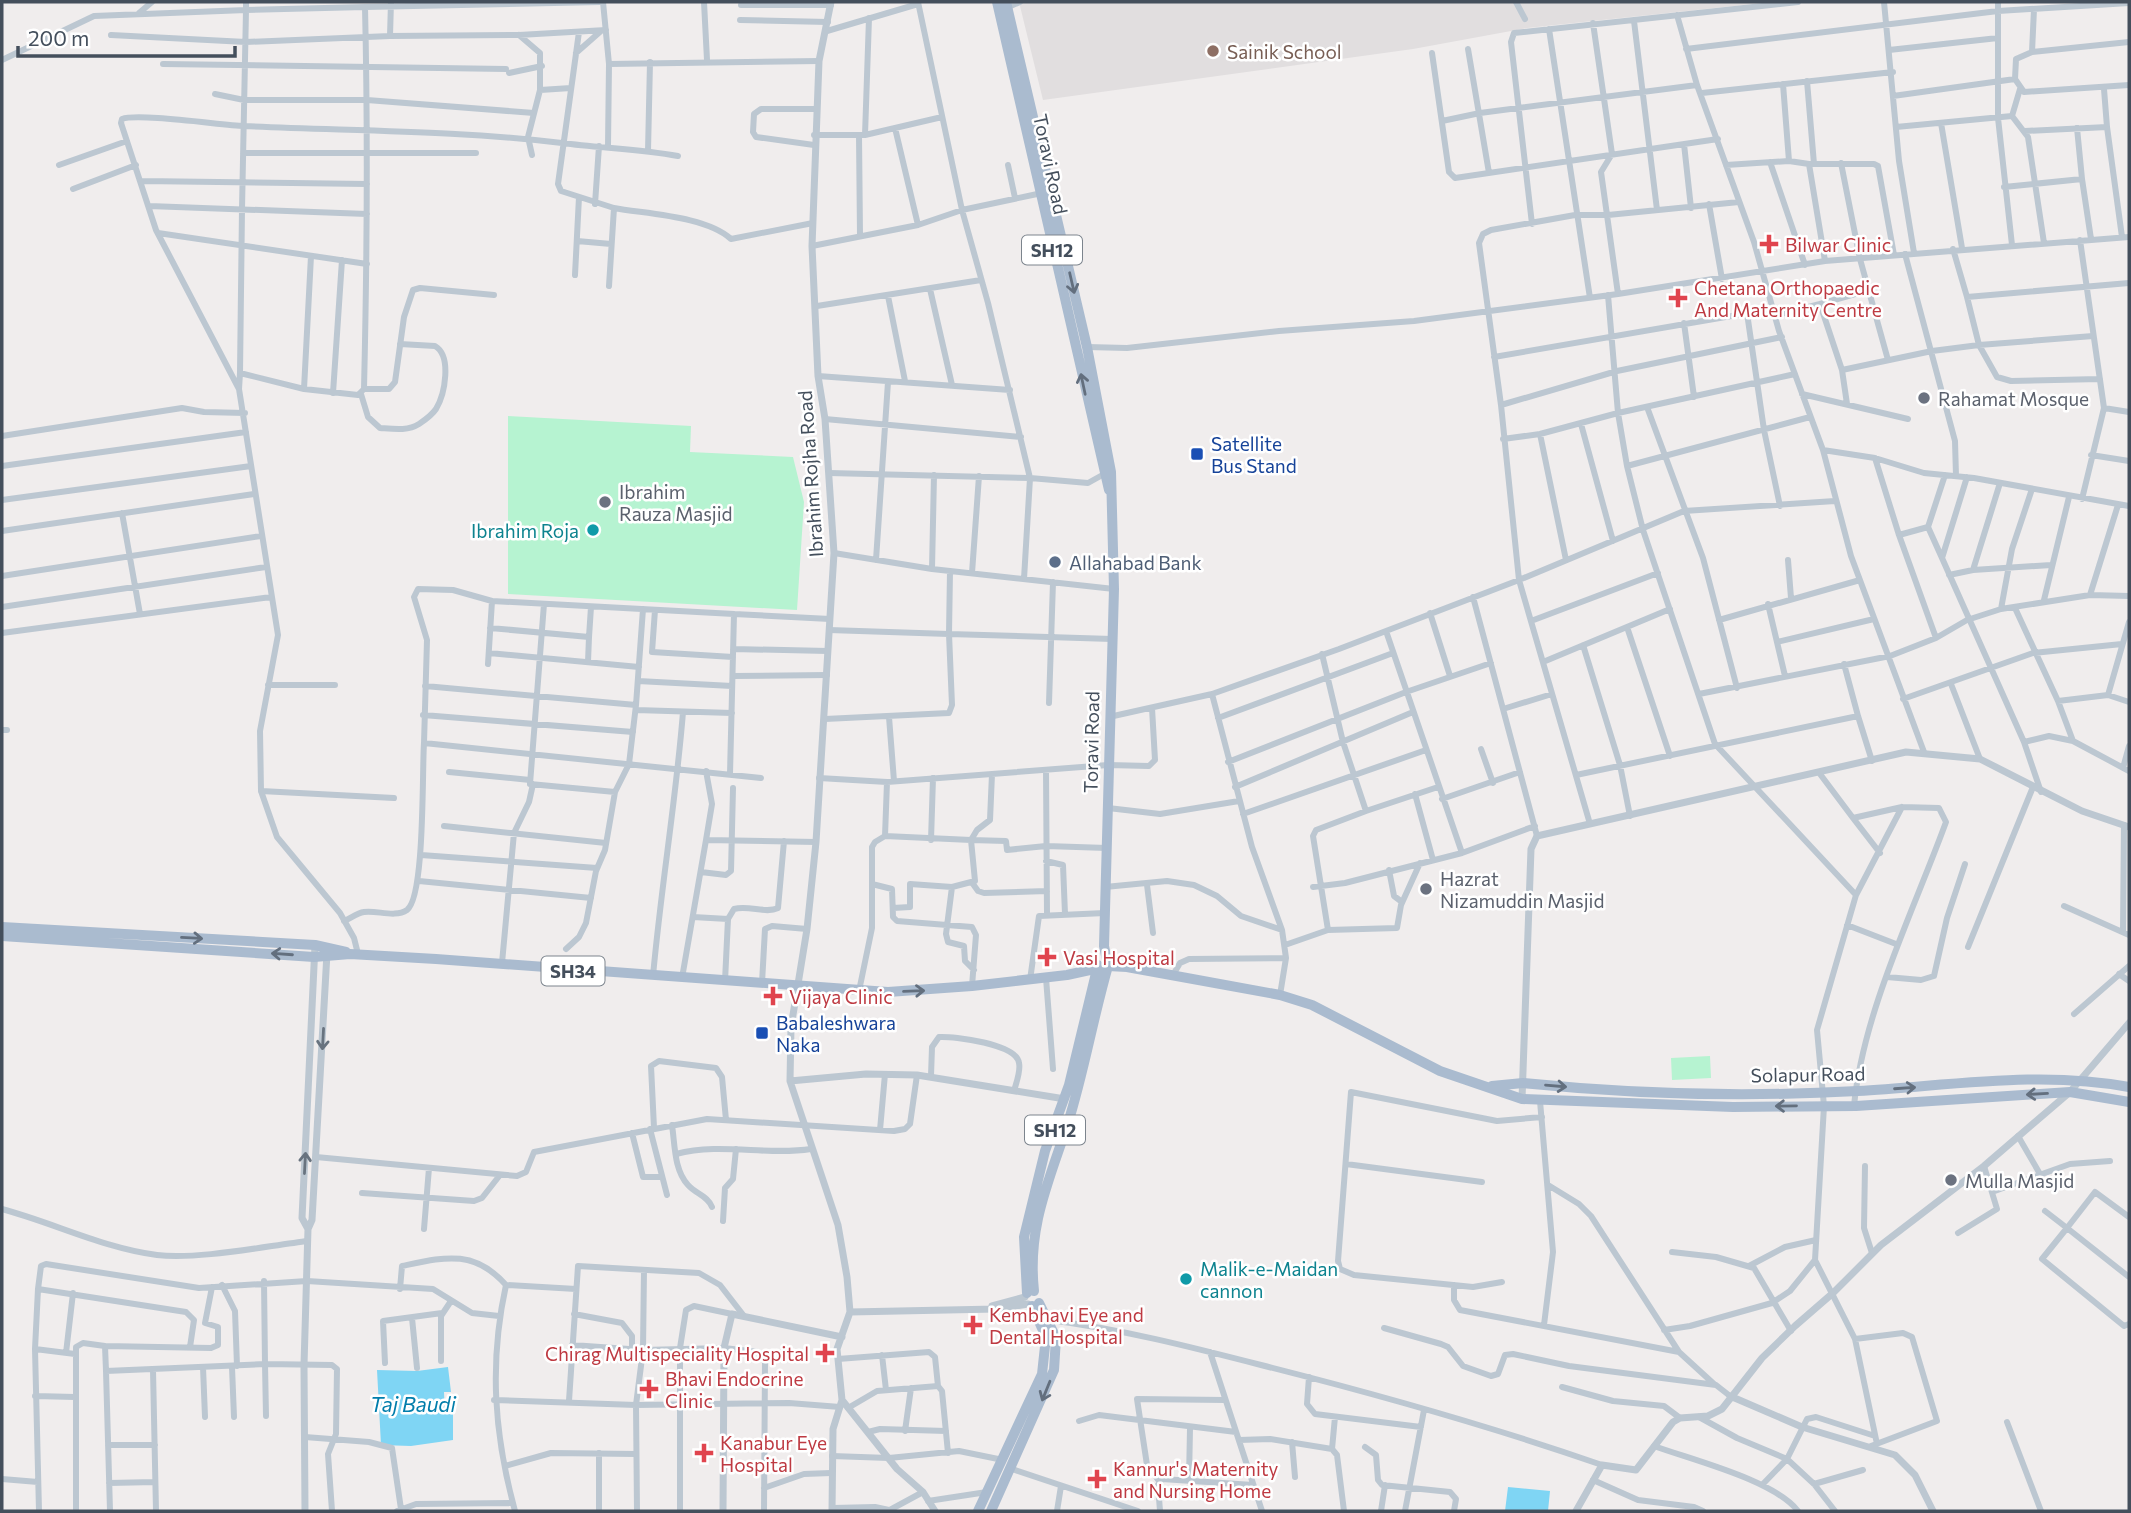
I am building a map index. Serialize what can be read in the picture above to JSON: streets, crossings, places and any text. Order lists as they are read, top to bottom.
{
  "streets": {
    "main road": [
      "Toravi Road",
      "SH12",
      "SH34",
      "Solapur Road"
    ],
    "street": ["Ibrahim Rojha Road"]
  },
  "crossings": [
    ["Toravi Road", "SH12"],
    ["Toravi Road", "SH34"],
    ["Toravi Road", "Solapur Road"],
    ["SH12", "SH34"],
    ["SH12", "Solapur Road"],
    ["Ibrahim Rojha Road", "SH34"],
    ["SH34", "Solapur Road"]
  ],
  "water": ["Taj Baudi"],
  "places": {
    "other": [
      "Sainik School",
      "Rahamat Mosque",
      "Ibrahim Rauza Masjid",
      "Ibrahim Roja",
      "Allahabad Bank",
      "Hazrat Nizamuddin Masjid",
      "Mulla Masjid",
      "Malik-e-Maidan cannon"
    ],
    "health": [
      "Bilwar Clinic",
      "Chetana Orthopaedic And Maternity Centre",
      "Vasi Hospital",
      "Vijaya Clinic",
      "Kembhavi Eye and Dental Hospital",
      "Chirag Multispeciality Hospital",
      "Bhavi Endocrine Clinic",
      "Kanabur Eye Hospital",
      "Kannur's Maternity and Nursing Home"
    ],
    "transit": ["Satellite Bus Stand", "Babaleshwara Naka"]
  },
  "scale_bar": "200 m"
}
